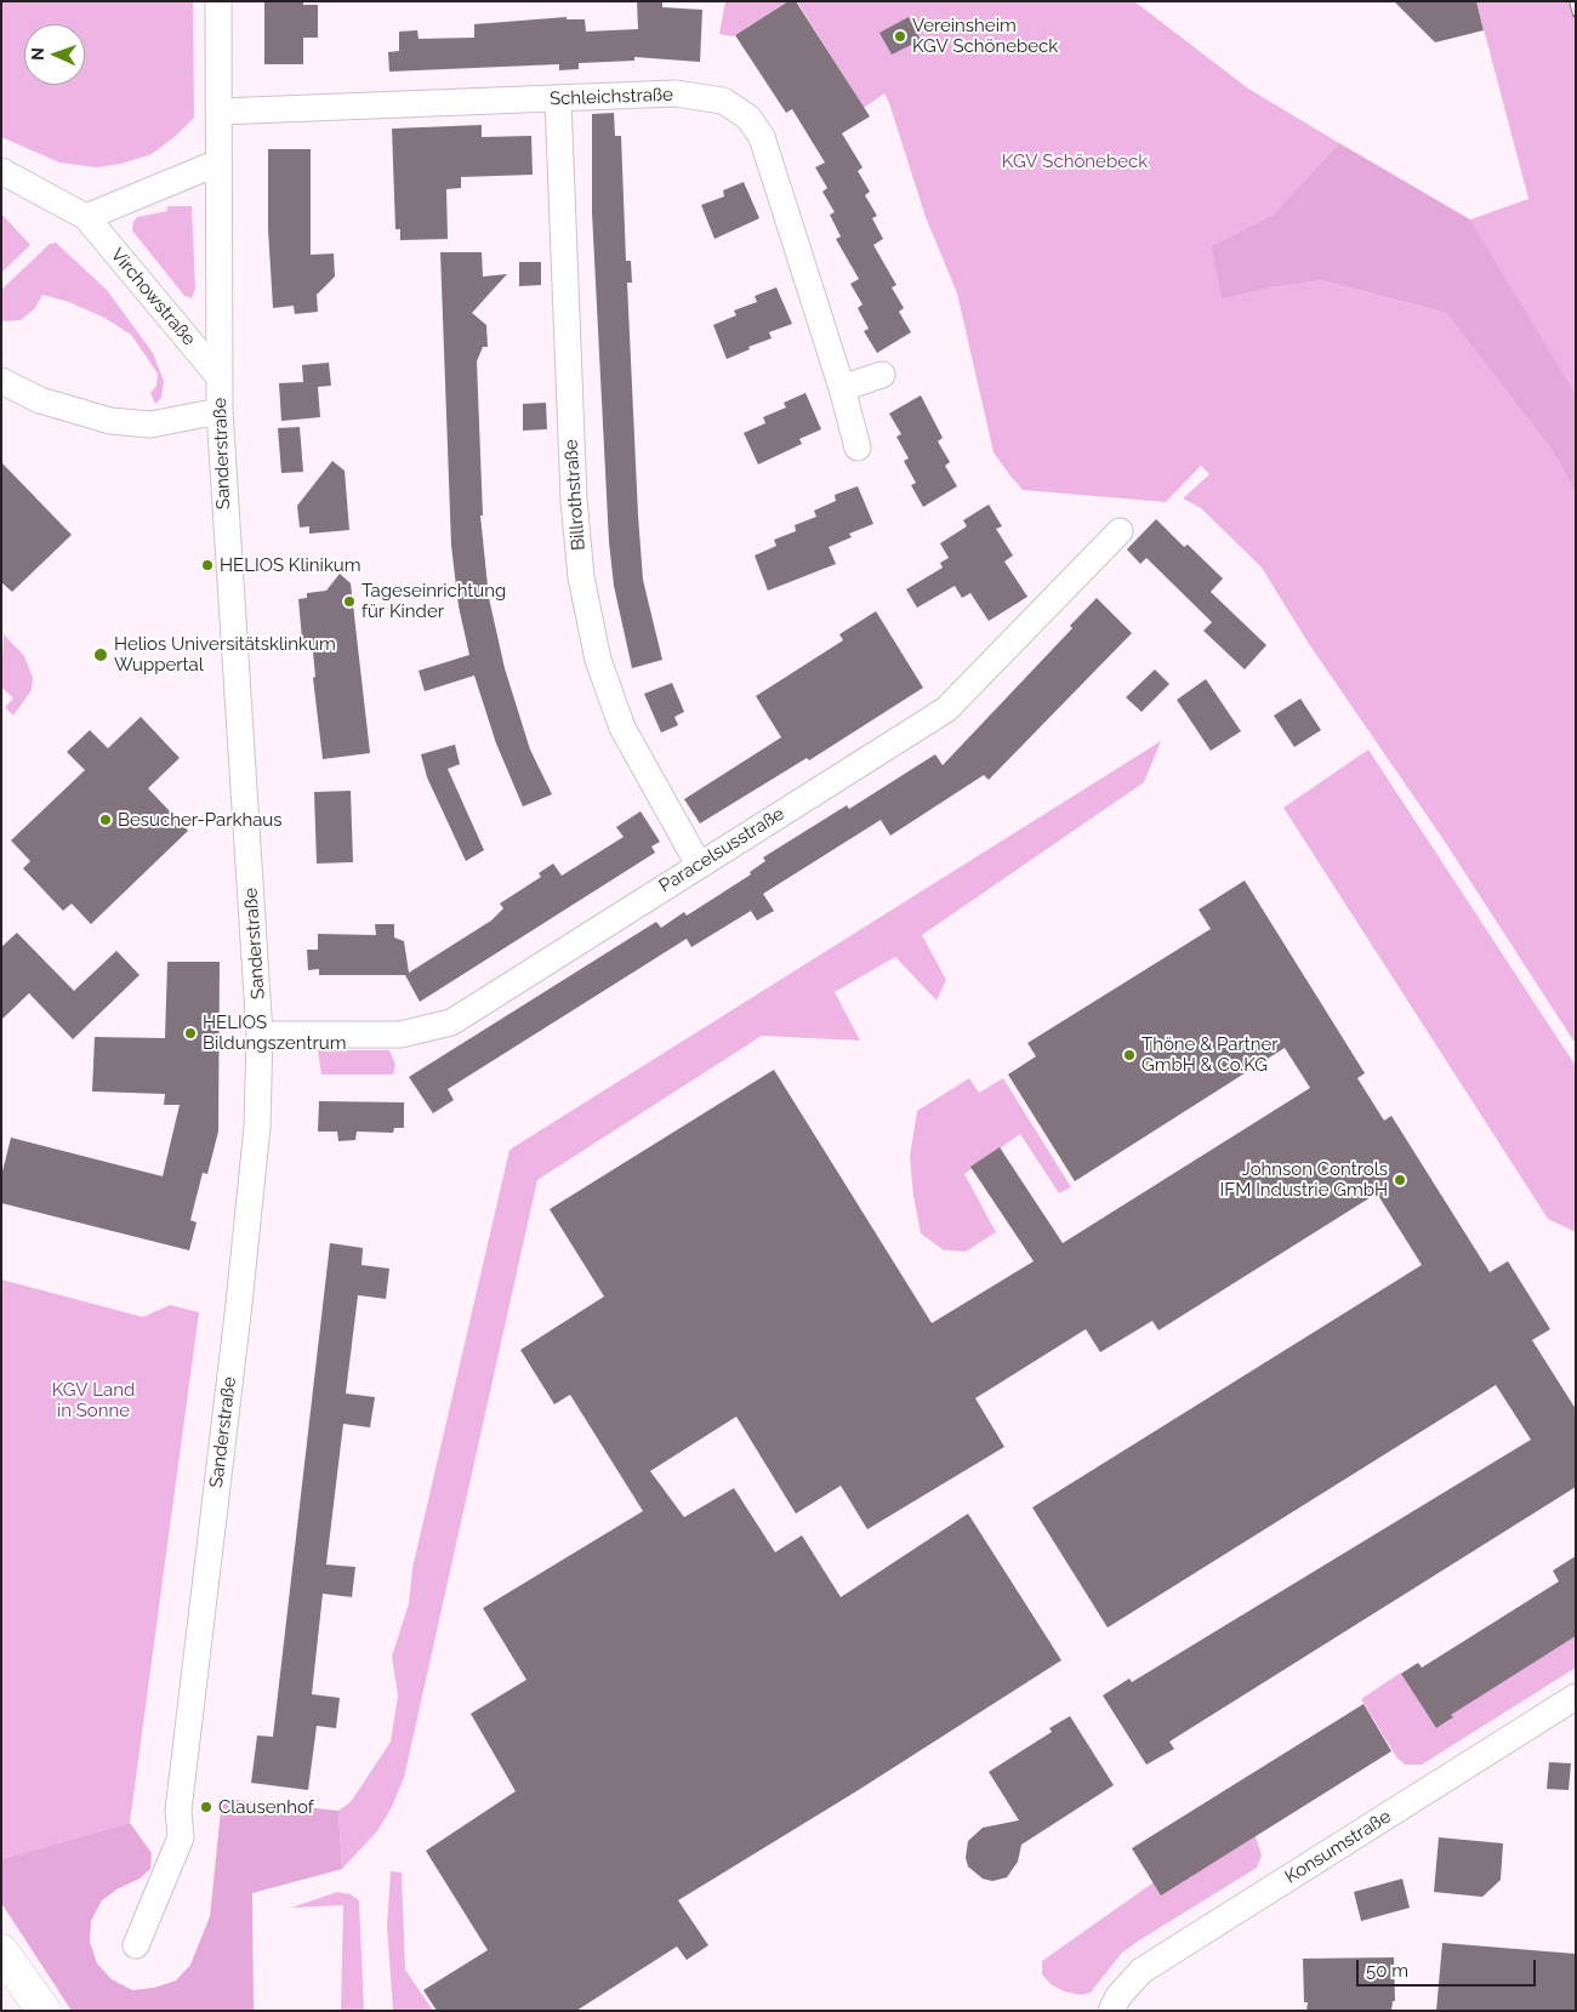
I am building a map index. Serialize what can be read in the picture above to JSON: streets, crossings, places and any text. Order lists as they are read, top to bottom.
{
  "streets": {
    "street": [
      "Schleichstraße",
      "Virchowstraße",
      "Sanderstraße",
      "Billrothstraße",
      "Paracelsusstraße",
      "Konsumstraße"
    ]
  },
  "crossings": [
    ["Schleichstraße", "Sanderstraße"],
    ["Schleichstraße", "Billrothstraße"],
    ["Virchowstraße", "Sanderstraße"],
    ["Sanderstraße", "Paracelsusstraße"],
    ["Billrothstraße", "Paracelsusstraße"]
  ],
  "parks": ["KGV Schönebeck", "KGV Land in Sonne"],
  "places": [
    "Vereinsheim KGV Schönebeck",
    "HELIOS Klinikum",
    "Tageseinrichtung für Kinder",
    "Helios Universitätsklinkum Wuppertal",
    "Besucher-Parkhaus",
    "HELIOS Bildungszentrum",
    "Thöne & Partner GmbH & Co.KG",
    "Johnson Controls IFM Industrie GmbH",
    "Clausenhof"
  ],
  "scale_bar": "50 m",
  "north": "left"
}
